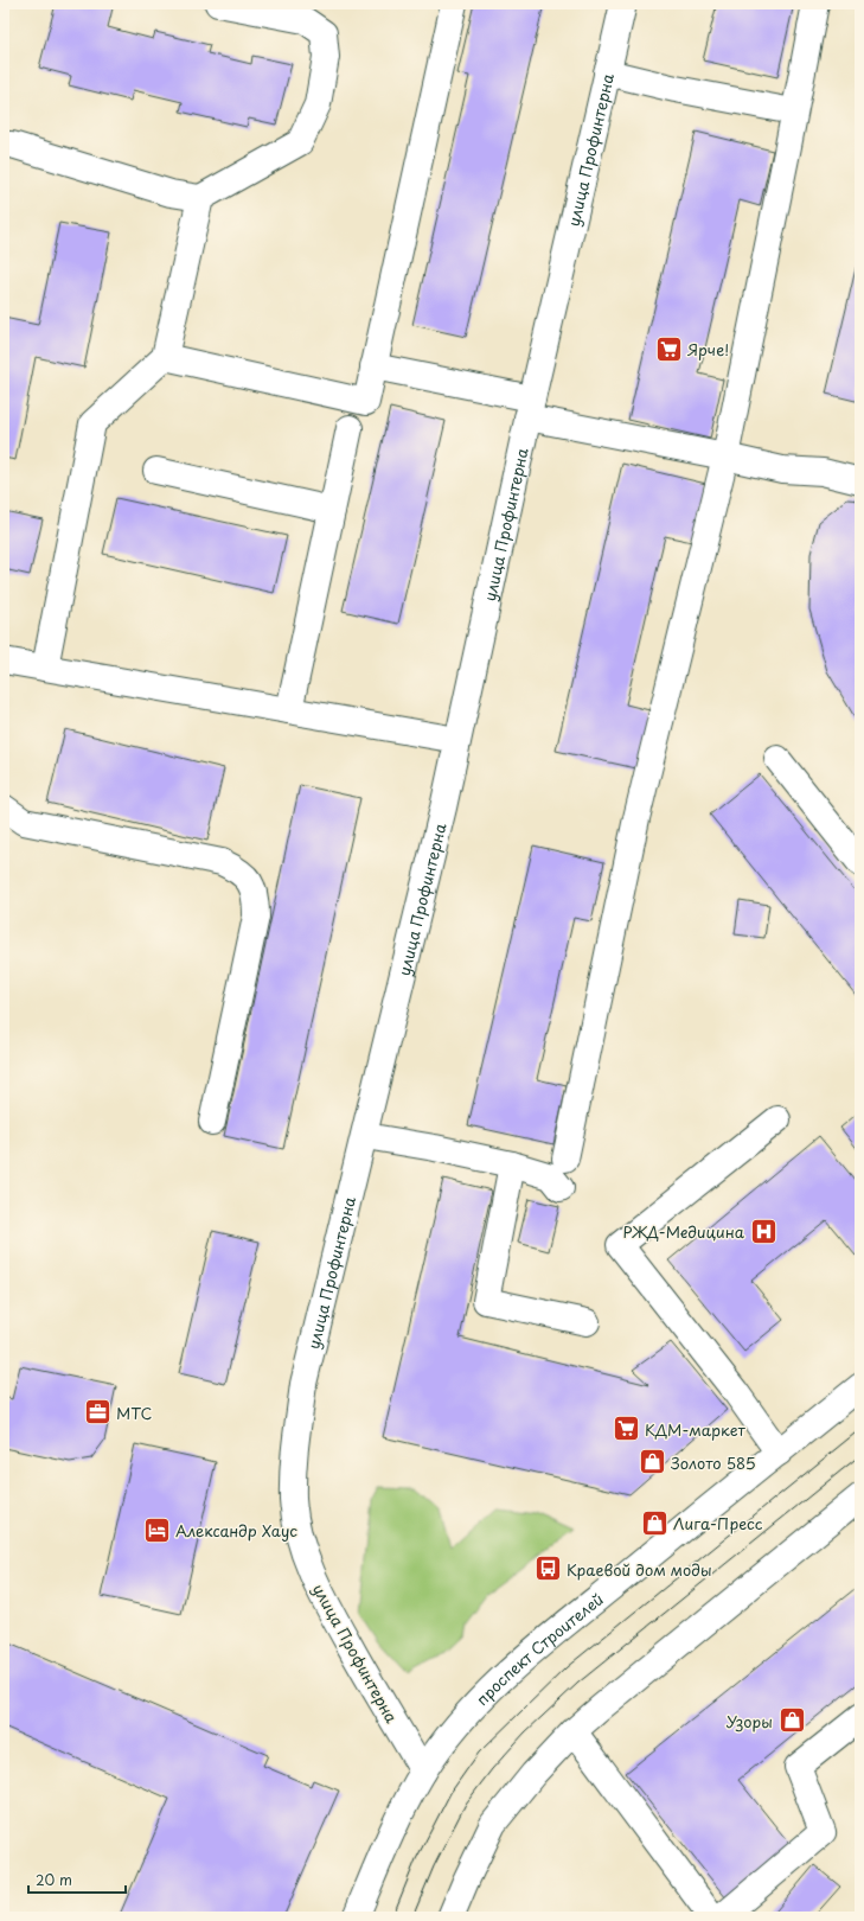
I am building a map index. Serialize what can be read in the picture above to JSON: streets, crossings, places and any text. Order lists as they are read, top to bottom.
{
  "streets": {
    "street": ["улица Профинтерна", "проспект Строителей"]
  },
  "crossings": [
    ["улица Профинтерна", "проспект Строителей"]
  ],
  "places": {
    "supermarket": ["Ярче!", "КДМ-маркет"],
    "hospital": ["РЖД-Медицина"],
    "office": ["МТС"],
    "shop": ["Золото 585", "Лига-Пресс", "Узоры"],
    "hotel": ["Александр Хаус"],
    "bus stop": ["Краевой дом моды"]
  },
  "scale_bar": "20 m"
}
